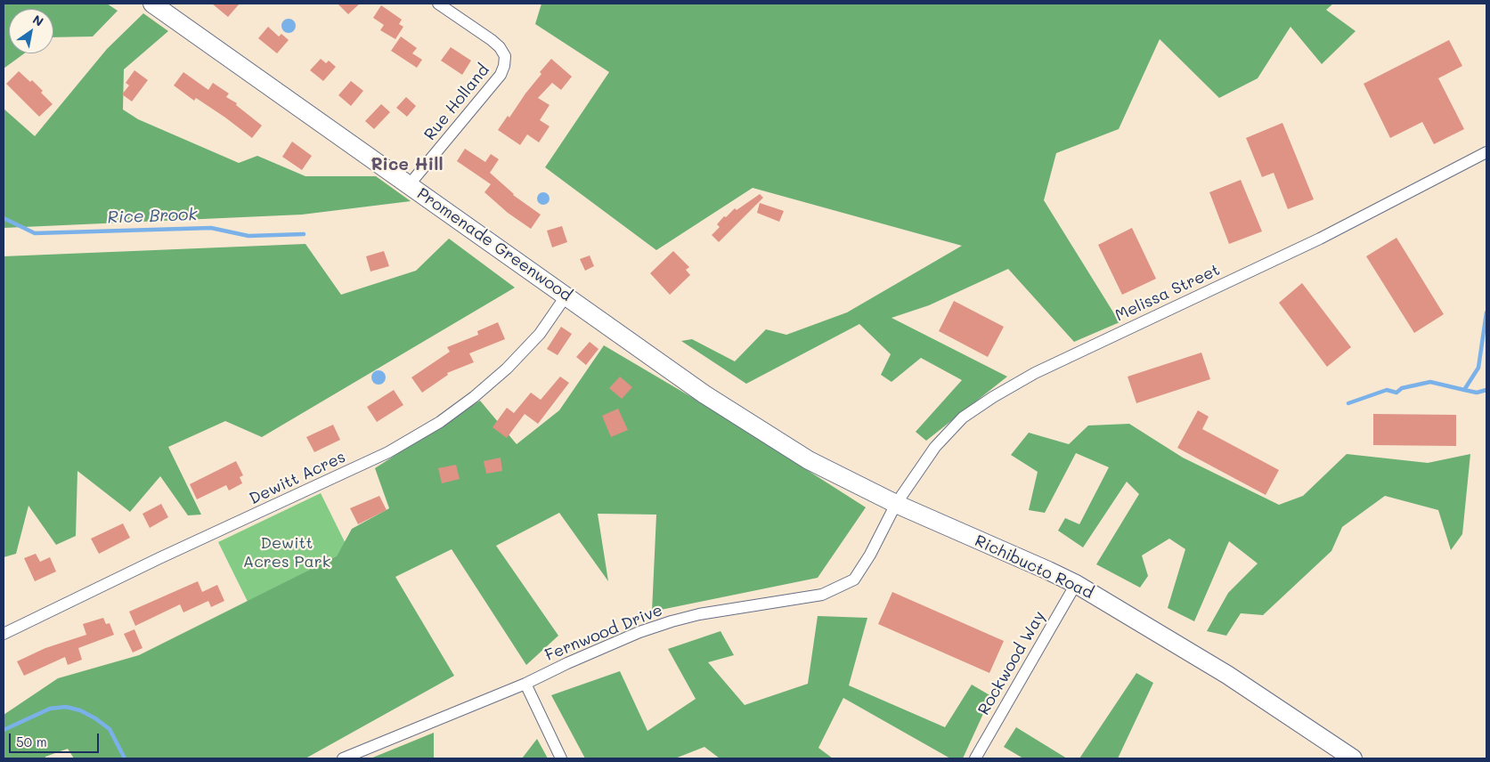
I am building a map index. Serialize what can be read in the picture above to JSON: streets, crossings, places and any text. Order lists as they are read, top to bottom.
{
  "streets": {
    "main road": ["Promenade Greenwood", "Richibucto Road"],
    "street": [
      "Rue Holland",
      "Melissa Street",
      "Dewitt Acres",
      "Fernwood Drive",
      "Rockwood Way"
    ]
  },
  "crossings": [
    ["Rue Holland", "Promenade Greenwood"],
    ["Promenade Greenwood", "Dewitt Acres"],
    ["Promenade Greenwood", "Richibucto Road"],
    ["Melissa Street", "Richibucto Road"],
    ["Melissa Street", "Fernwood Drive"],
    ["Richibucto Road", "Fernwood Drive"],
    ["Richibucto Road", "Rockwood Way"]
  ],
  "districts": ["Rice Hill"],
  "water": ["Rice Brook"],
  "parks": ["Dewitt Acres Park"],
  "scale_bar": "50 m",
  "north": "top right"
}
